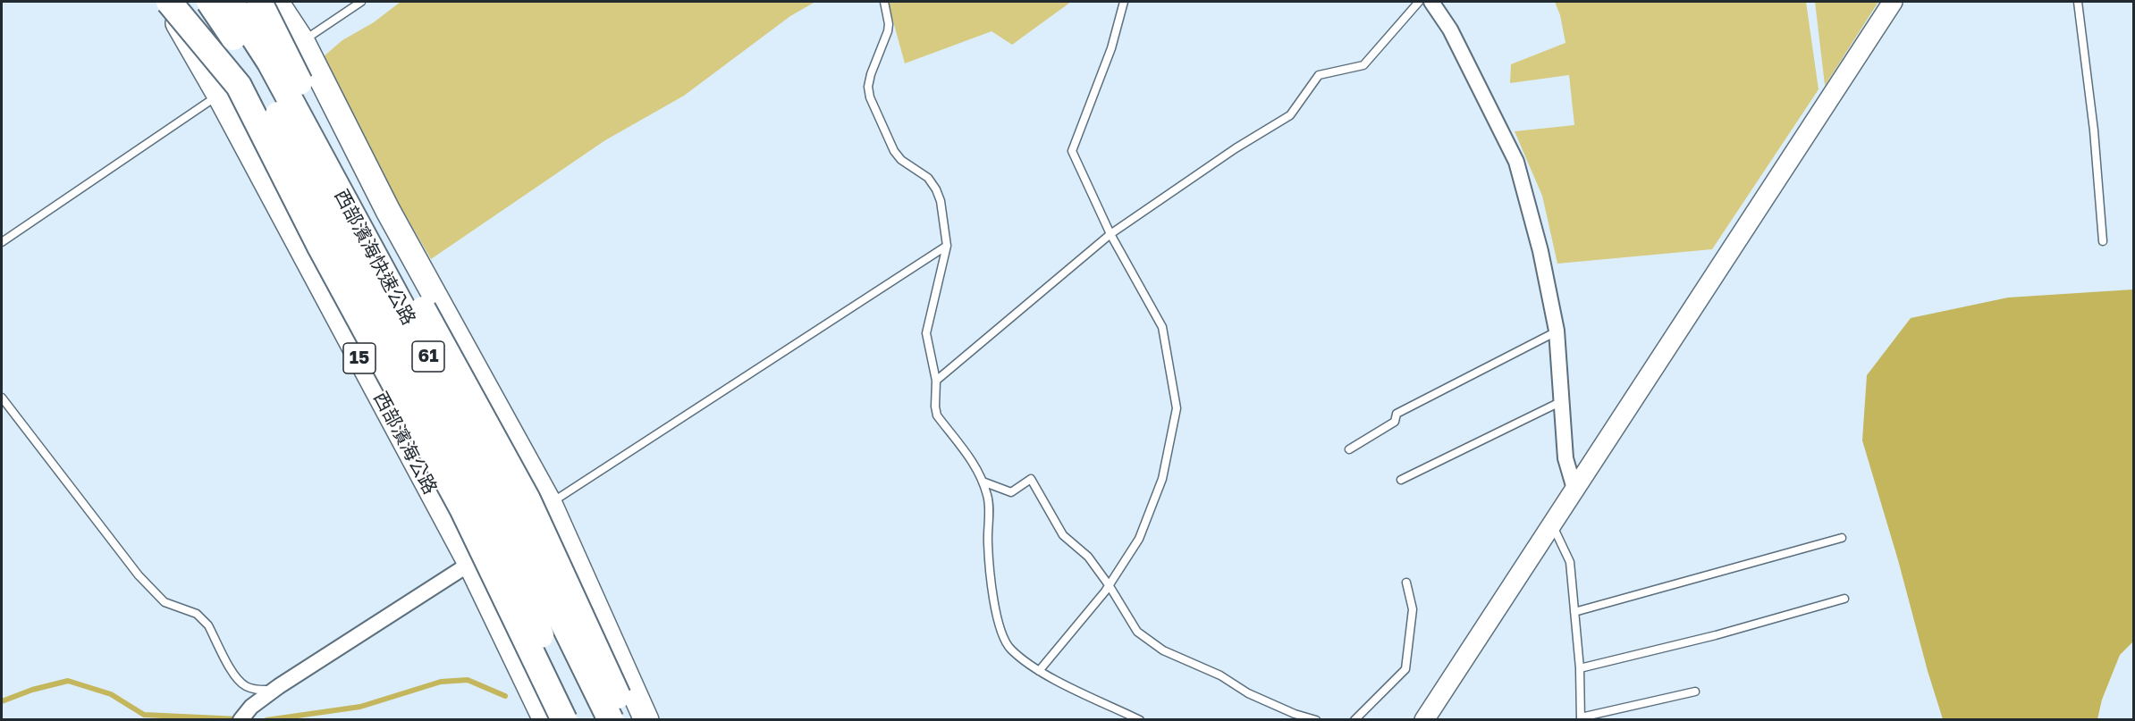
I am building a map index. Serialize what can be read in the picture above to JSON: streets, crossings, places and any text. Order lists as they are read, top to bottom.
{
  "streets": {
    "highway": ["西部濱海快速公路", "61"],
    "main road": ["15", "西部濱海公路"]
  }
}
